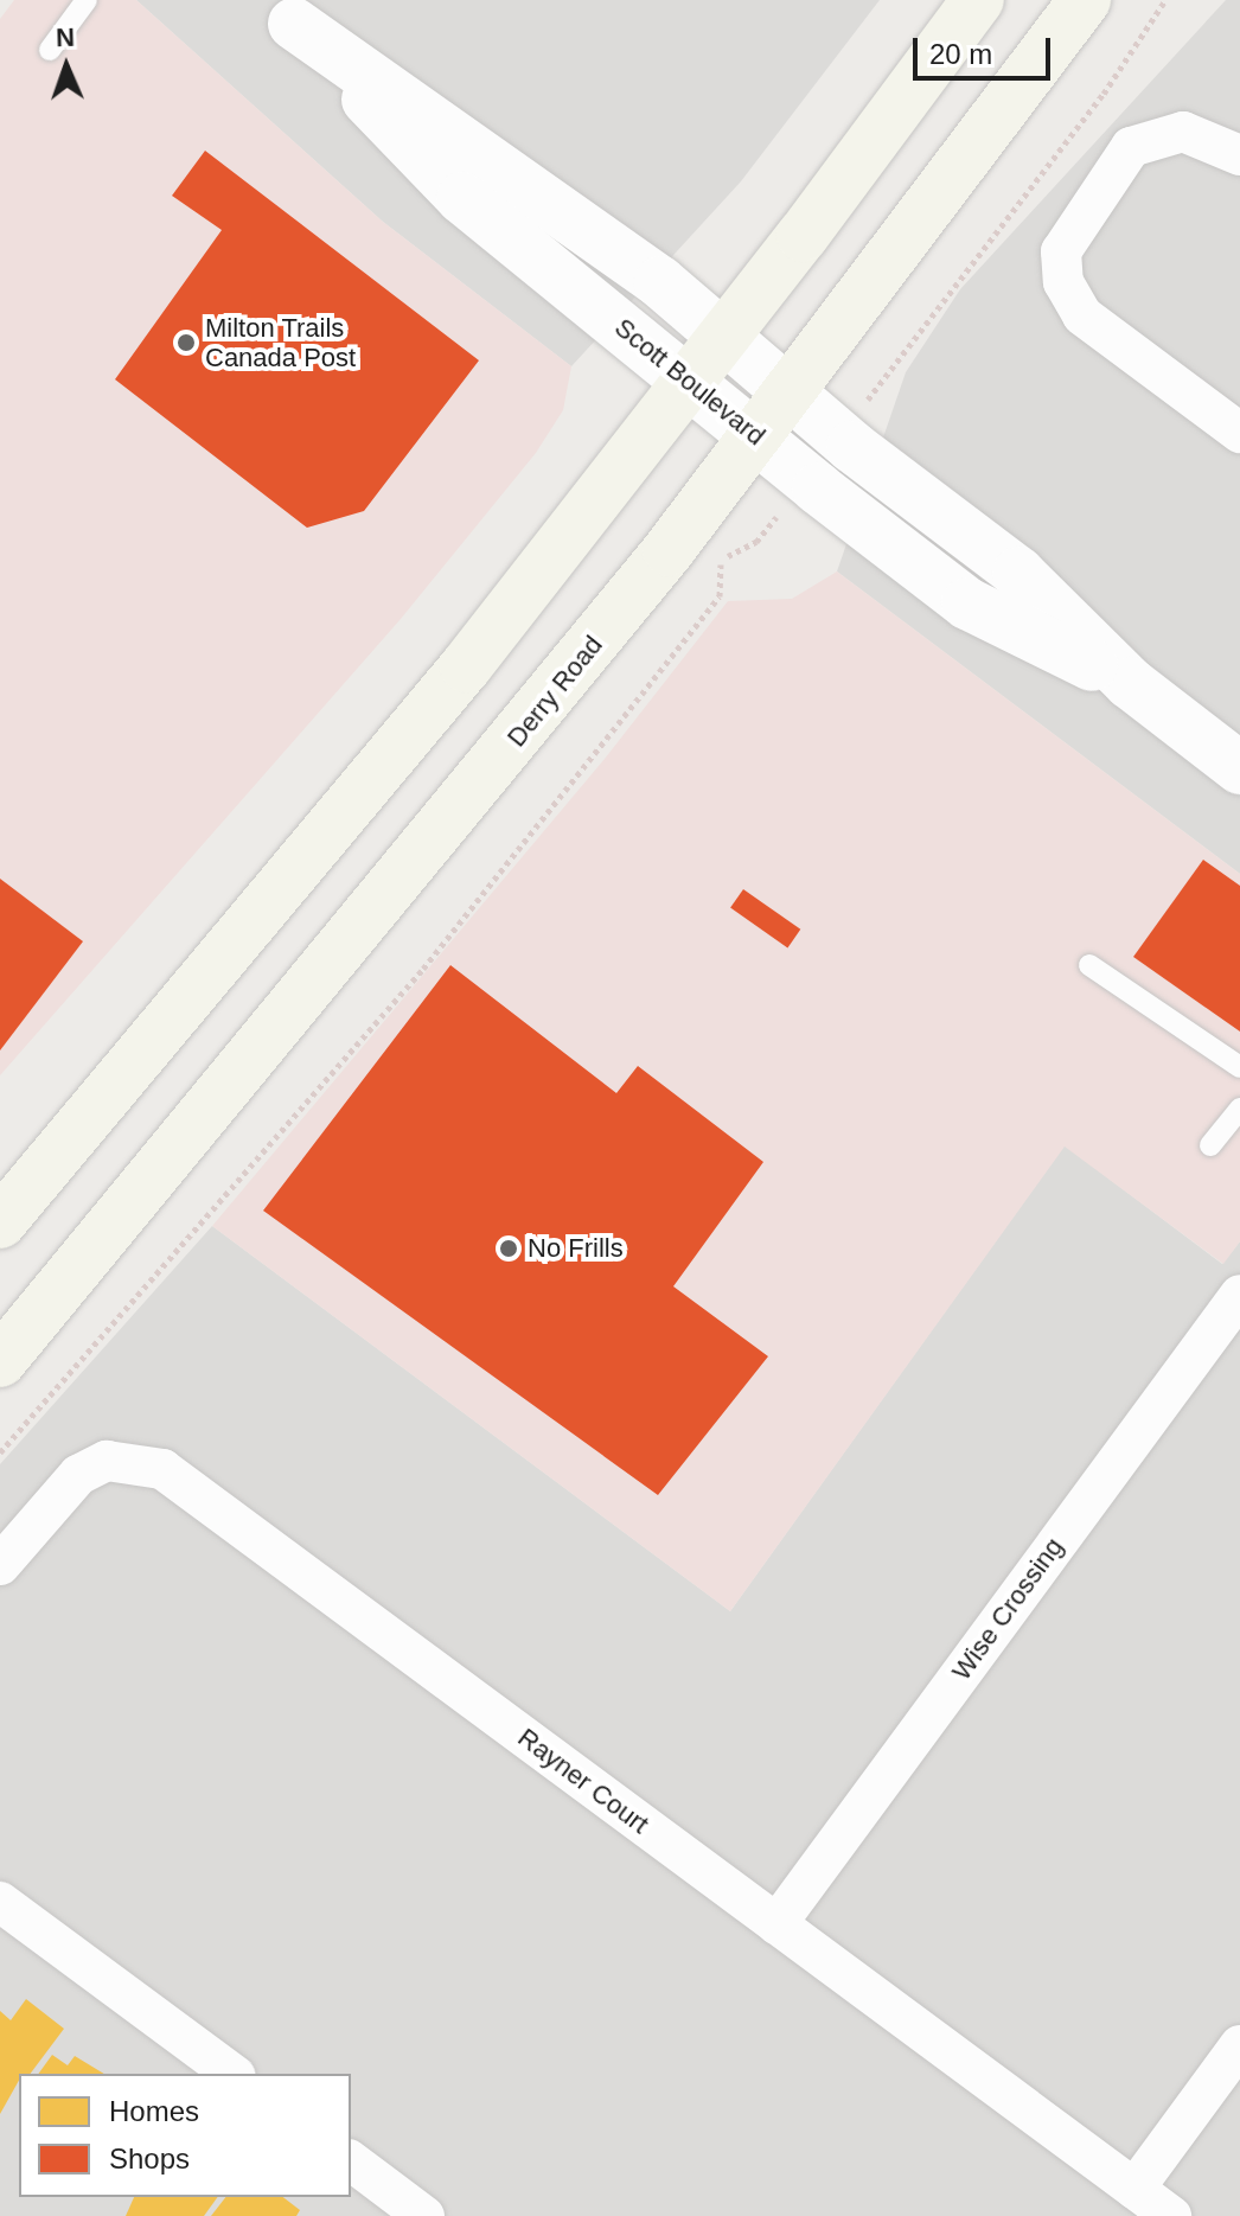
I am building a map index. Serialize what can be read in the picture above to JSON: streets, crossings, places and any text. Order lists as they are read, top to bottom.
{
  "streets": {
    "main road": ["Derry Road"],
    "street": ["Scott Boulevard", "Wise Crossing", "Rayner Court"]
  },
  "crossings": [
    ["Scott Boulevard", "Derry Road"],
    ["Wise Crossing", "Rayner Court"]
  ],
  "places": ["Milton Trails Canada Post", "No Frills"],
  "legend": ["Homes", "Shops"],
  "scale_bar": "20 m",
  "north": "top"
}
